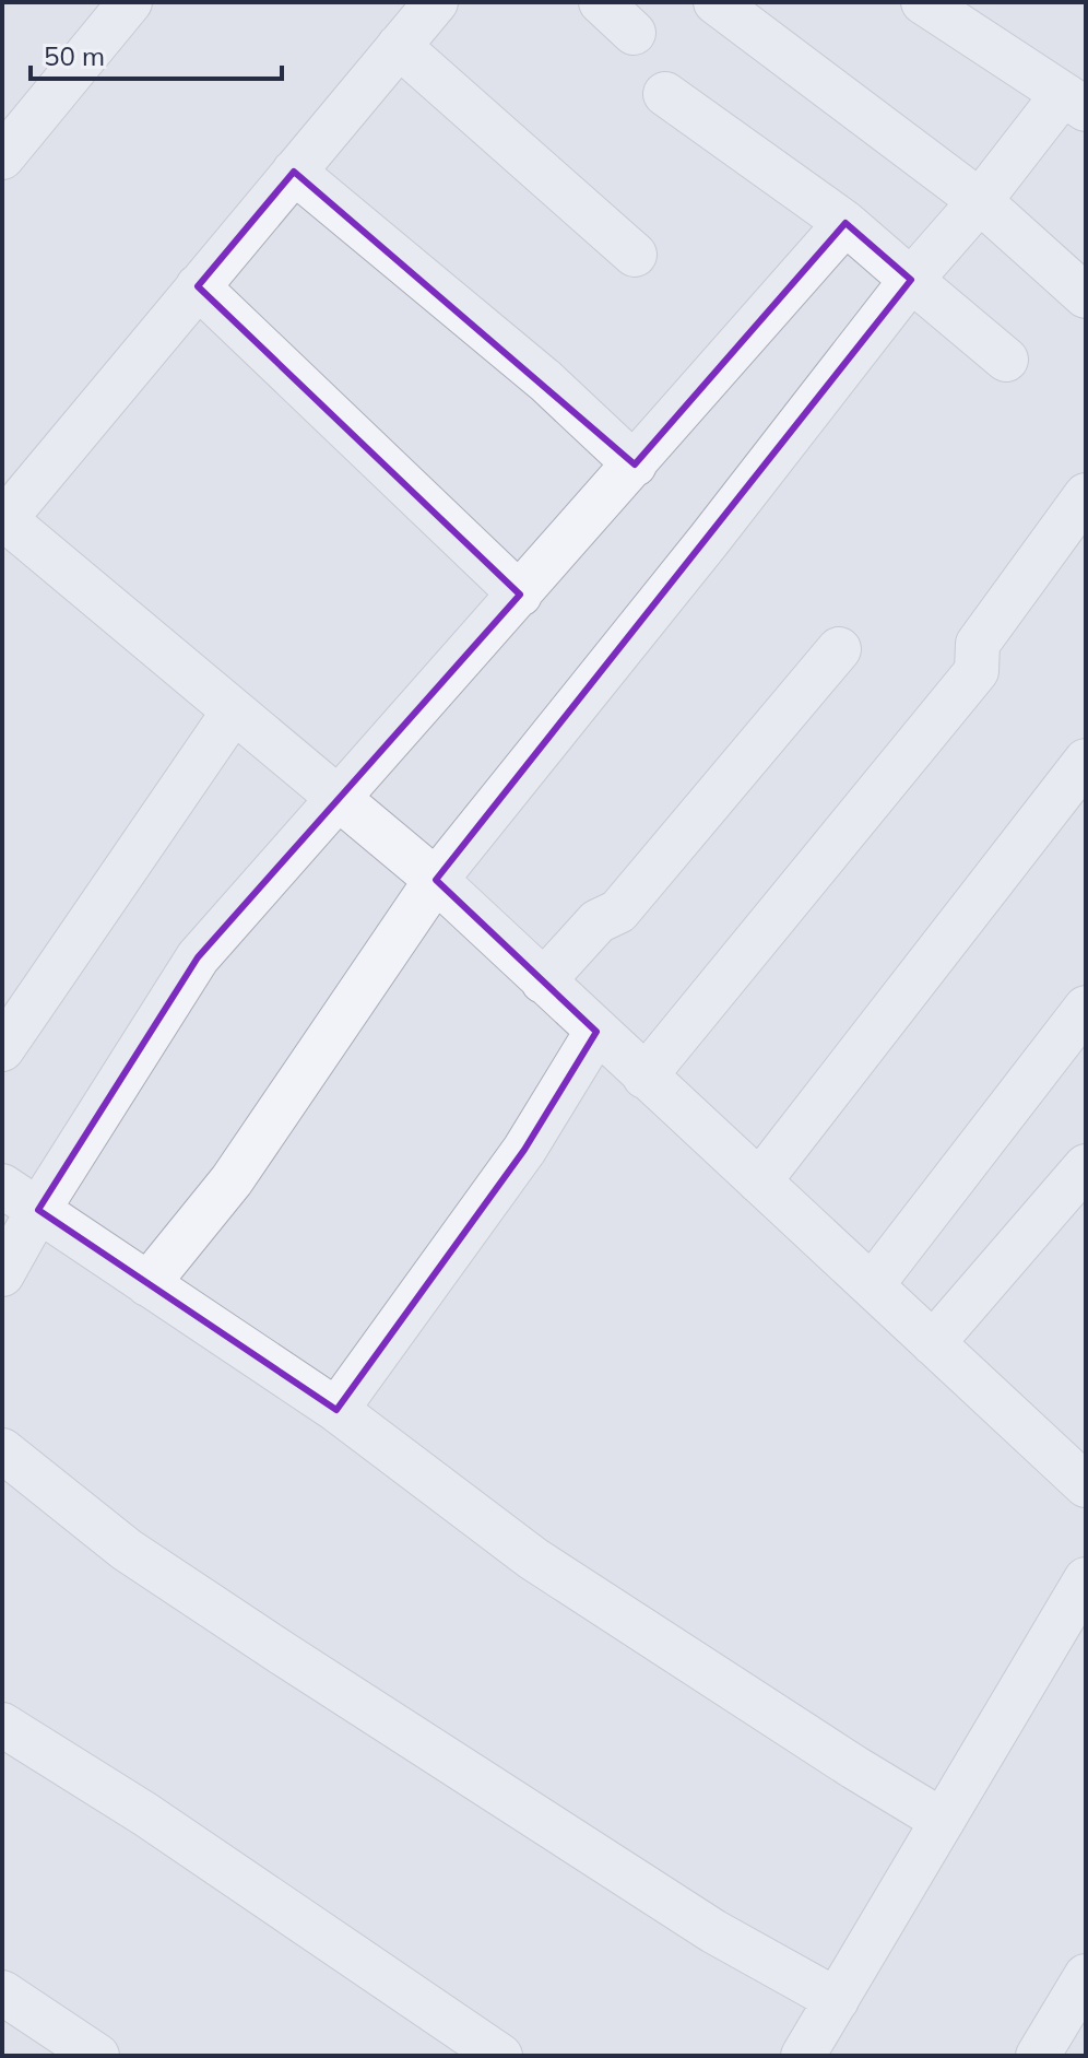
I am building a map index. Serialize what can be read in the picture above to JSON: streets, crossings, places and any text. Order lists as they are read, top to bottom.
{
  "scale_bar": "50 m"
}
